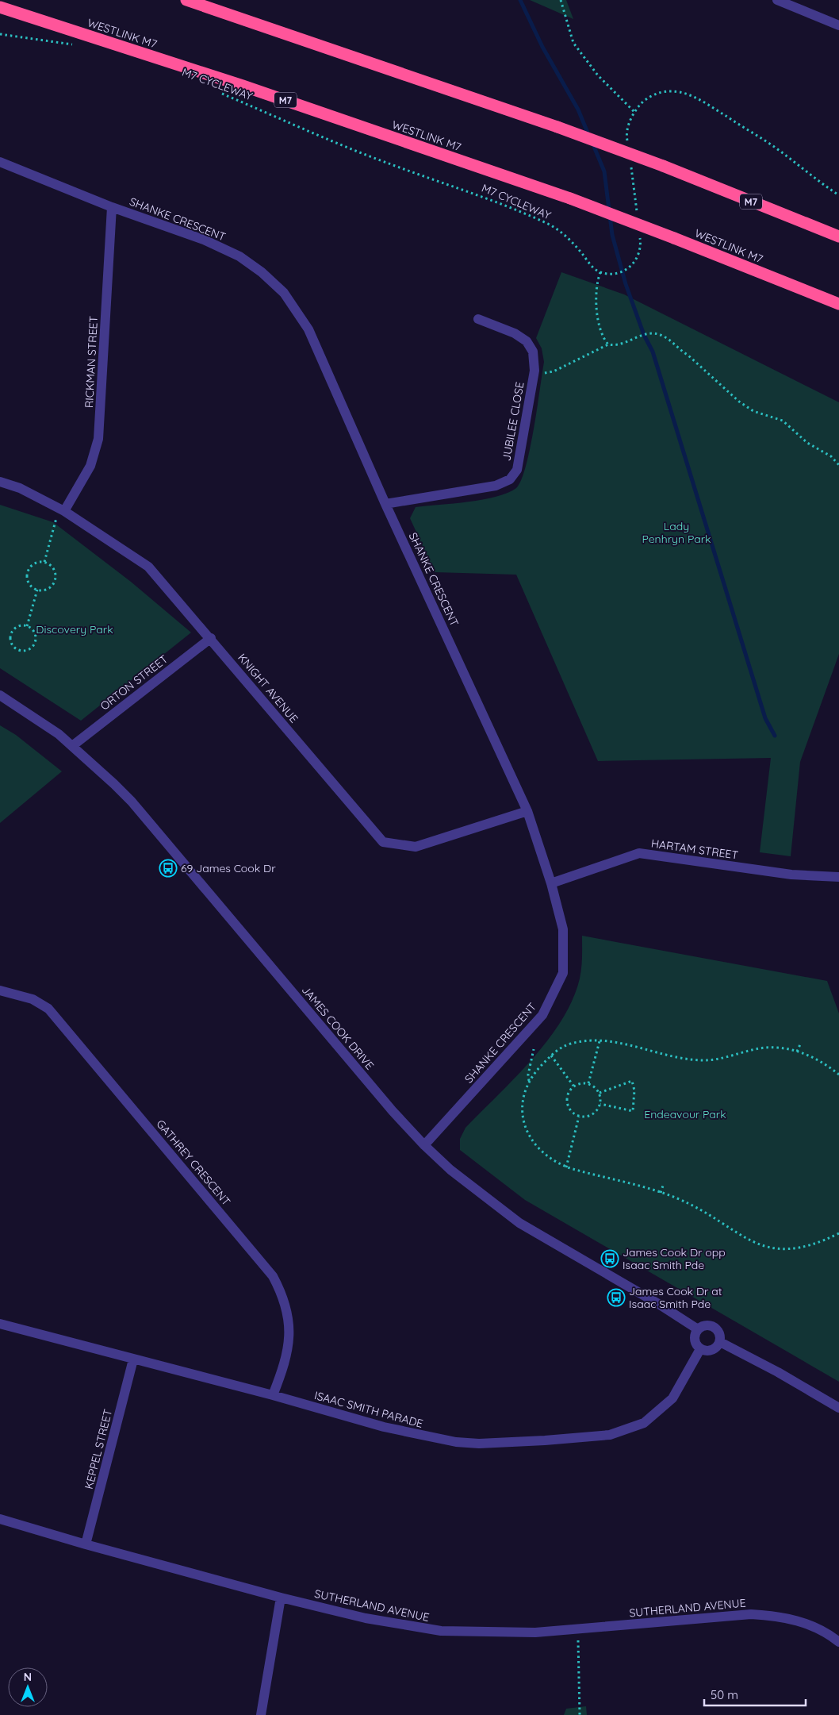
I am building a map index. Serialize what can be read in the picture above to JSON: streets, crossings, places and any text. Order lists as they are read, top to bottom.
{
  "streets": {
    "highway": ["WESTLINK M7", "M7"],
    "street": [
      "SHANKE CRESCENT",
      "RICKMAN STREET",
      "JUBILEE CLOSE",
      "ORTON STREET",
      "KNIGHT AVENUE",
      "HARTAM STREET",
      "JAMES COOK DRIVE",
      "GATHREY CRESCENT",
      "ISAAC SMITH PARADE",
      "KEPPEL STREET",
      "SUTHERLAND AVENUE"
    ],
    "path": ["M7 CYCLEWAY"]
  },
  "crossings": [
    ["SHANKE CRESCENT", "RICKMAN STREET"],
    ["SHANKE CRESCENT", "JUBILEE CLOSE"],
    ["SHANKE CRESCENT", "KNIGHT AVENUE"],
    ["SHANKE CRESCENT", "HARTAM STREET"],
    ["SHANKE CRESCENT", "JAMES COOK DRIVE"],
    ["RICKMAN STREET", "KNIGHT AVENUE"],
    ["ORTON STREET", "KNIGHT AVENUE"],
    ["ORTON STREET", "JAMES COOK DRIVE"],
    ["JAMES COOK DRIVE", "ISAAC SMITH PARADE"],
    ["GATHREY CRESCENT", "ISAAC SMITH PARADE"],
    ["ISAAC SMITH PARADE", "KEPPEL STREET"],
    ["KEPPEL STREET", "SUTHERLAND AVENUE"]
  ],
  "parks": ["Lady Penhryn Park", "Discovery Park", "Endeavour Park"],
  "places": {
    "bus stop": ["69 James Cook Dr", "James Cook Dr opp Isaac Smith Pde", "James Cook Dr at Isaac Smith Pde"]
  },
  "scale_bar": "50 m",
  "north": "top"
}
